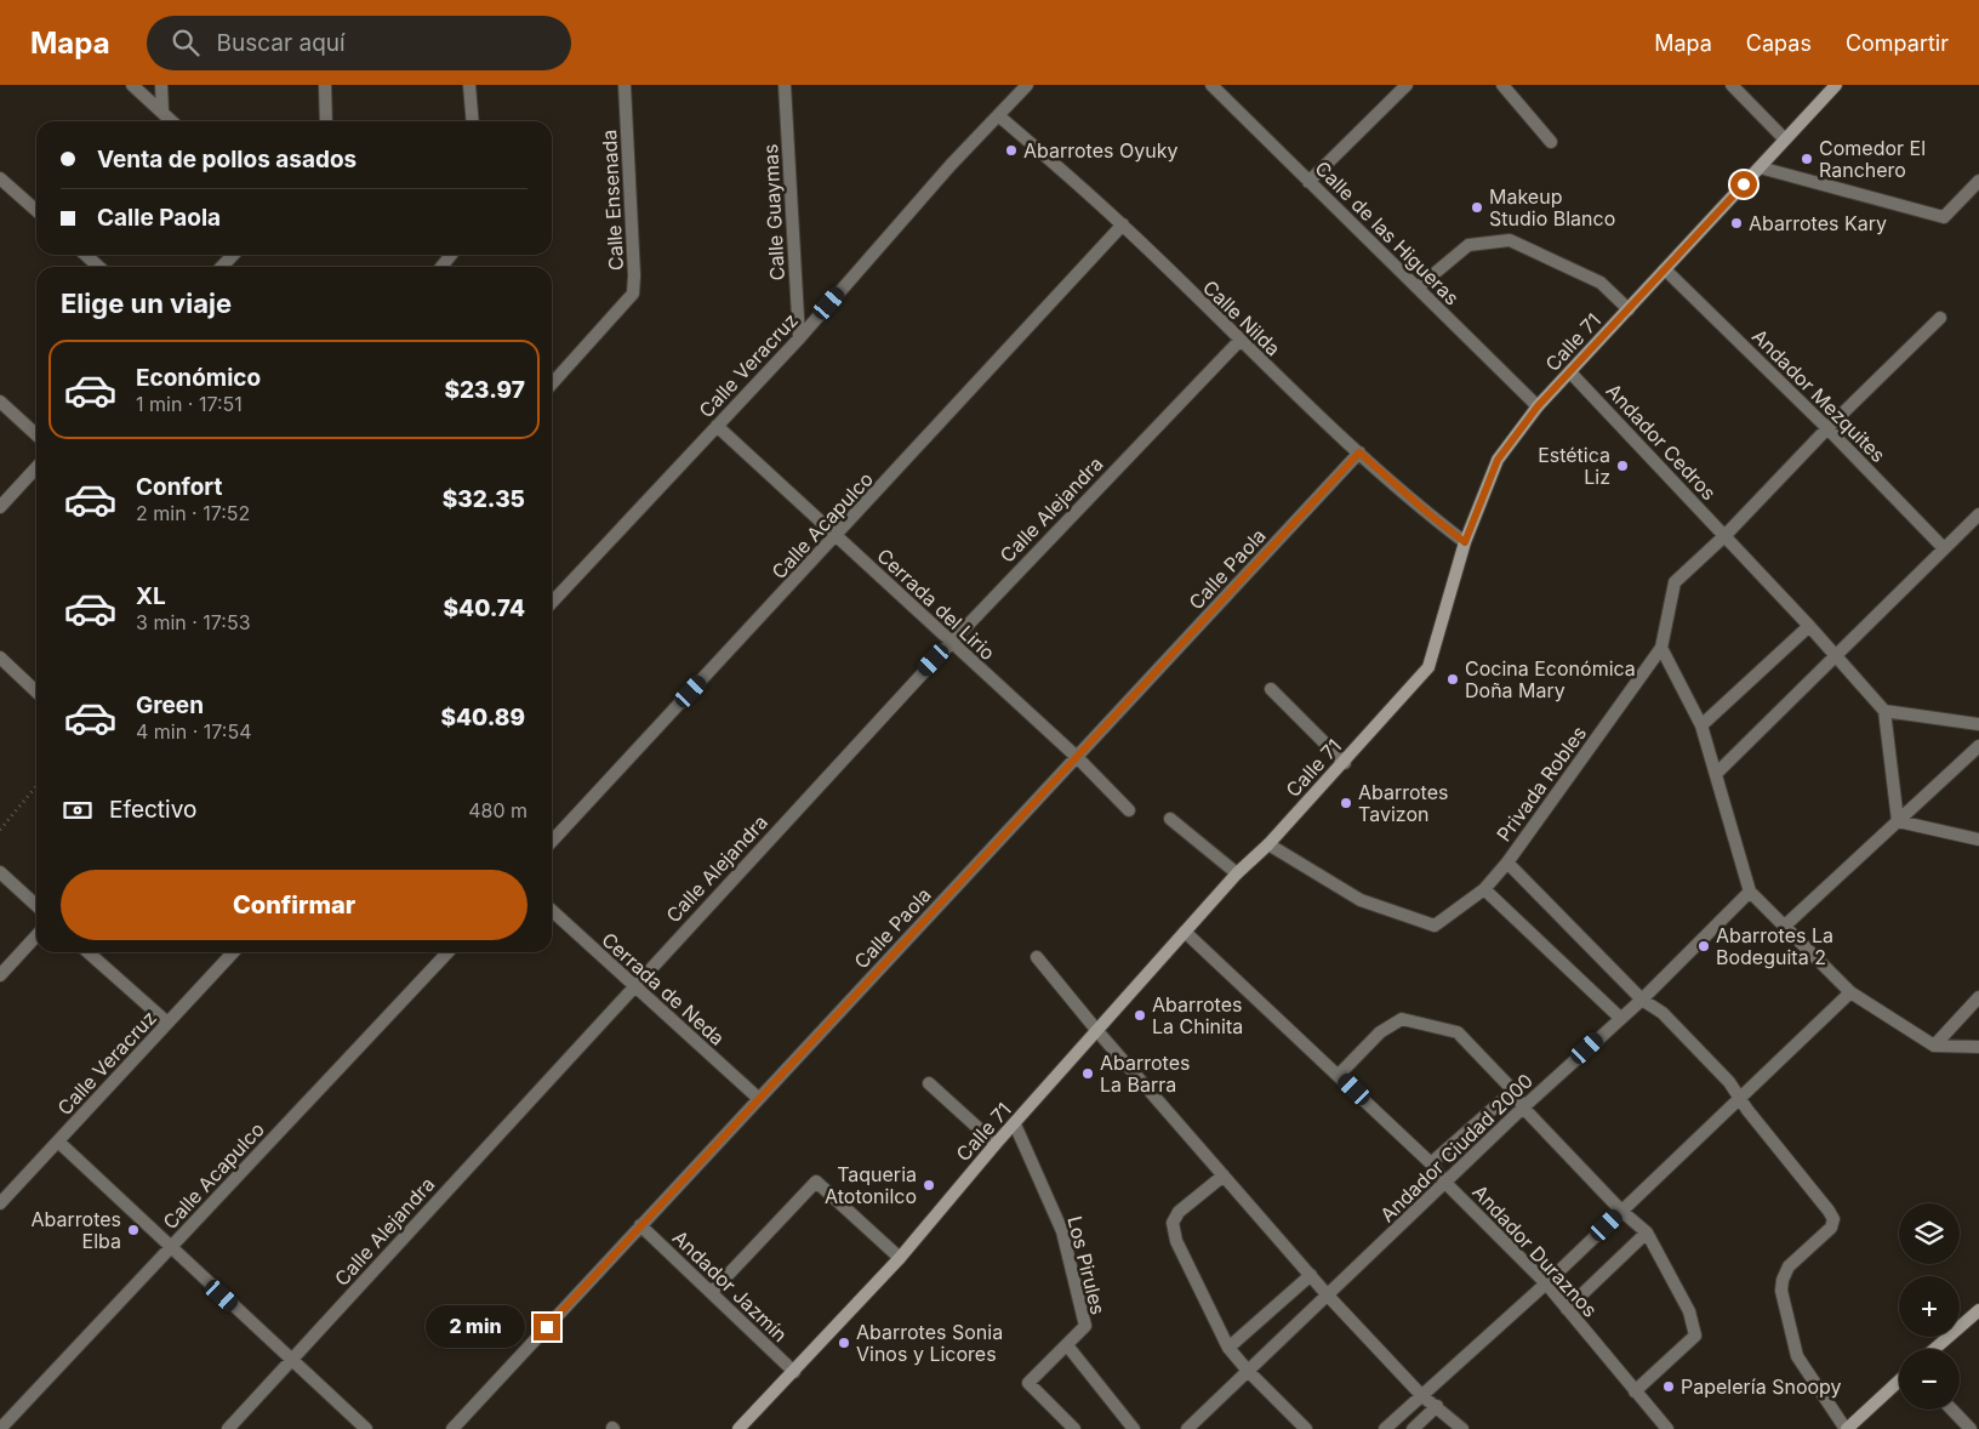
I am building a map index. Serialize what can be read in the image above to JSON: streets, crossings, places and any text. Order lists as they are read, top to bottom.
{
  "streets": {
    "street": [
      "Calle Ensenada",
      "Calle Guaymas",
      "Calle de las Higueras",
      "Calle Nilda",
      "Calle 71",
      "Calle Veracruz",
      "Andador Mezquites",
      "Andador Cedros",
      "Calle Alejandra",
      "Calle Acapulco",
      "Calle Paola",
      "Cerrada del Lirio",
      "Privada Robles",
      "Cerrada de Neda",
      "Andador Ciudad 2000",
      "Andador Duraznos",
      "Los Pirules",
      "Andador Jazmín"
    ]
  },
  "crossings": [
    ["Calle Guaymas", "Calle Veracruz"],
    ["Calle de las Higueras", "Calle 71"],
    ["Calle Nilda", "Calle 71"],
    ["Calle Nilda", "Calle Veracruz"],
    ["Calle Nilda", "Calle Alejandra"],
    ["Calle Nilda", "Calle Acapulco"],
    ["Calle Nilda", "Calle Paola"],
    ["Calle 71", "Andador Mezquites"],
    ["Calle 71", "Andador Cedros"],
    ["Calle 71", "Privada Robles"],
    ["Calle 71", "Andador Duraznos"],
    ["Calle 71", "Los Pirules"],
    ["Calle 71", "Andador Jazmín"],
    ["Calle Veracruz", "Cerrada del Lirio"],
    ["Calle Alejandra", "Cerrada del Lirio"],
    ["Calle Alejandra", "Cerrada de Neda"],
    ["Calle Acapulco", "Cerrada del Lirio"],
    ["Calle Paola", "Cerrada del Lirio"],
    ["Calle Paola", "Cerrada de Neda"],
    ["Calle Paola", "Andador Jazmín"],
    ["Andador Ciudad 2000", "Andador Duraznos"]
  ],
  "places": [
    "Abarrotes Oyuky",
    "Comedor El Ranchero",
    "Makeup Studio Blanco",
    "Abarrotes Kary",
    "Estética Liz",
    "Cocina Económica Doña Mary",
    "Abarrotes Tavizon",
    "Abarrotes La Bodeguita 2",
    "Abarrotes La Chinita",
    "Abarrotes La Barra",
    "Taqueria Atotonilco",
    "Abarrotes Elba",
    "Abarrotes Sonia Vinos y Licores",
    "Papelería Snoopy"
  ],
  "page": {
    "header": "Mapa",
    "search": "Buscar aquí",
    "nav": ["Mapa", "Capas", "Compartir"],
    "banner": ["Venta de pollos asados", "Calle Paola"],
    "heading": "Elige un viaje",
    "list": [
      {
        "name": "Económico",
        "note": "1 min · 17:51",
        "value": "$23.97"
      },
      {
        "name": "Confort",
        "note": "2 min · 17:52",
        "value": "$32.35"
      },
      {
        "name": "XL",
        "note": "3 min · 17:53",
        "value": "$40.74"
      },
      {
        "name": "Green",
        "note": "4 min · 17:54",
        "value": "$40.89"
      }
    ],
    "pay": ["Efectivo", "480 m"],
    "buttons": "Confirmar",
    "map_buttons": ["+", "−"],
    "bubble": "2 min"
  }
}
